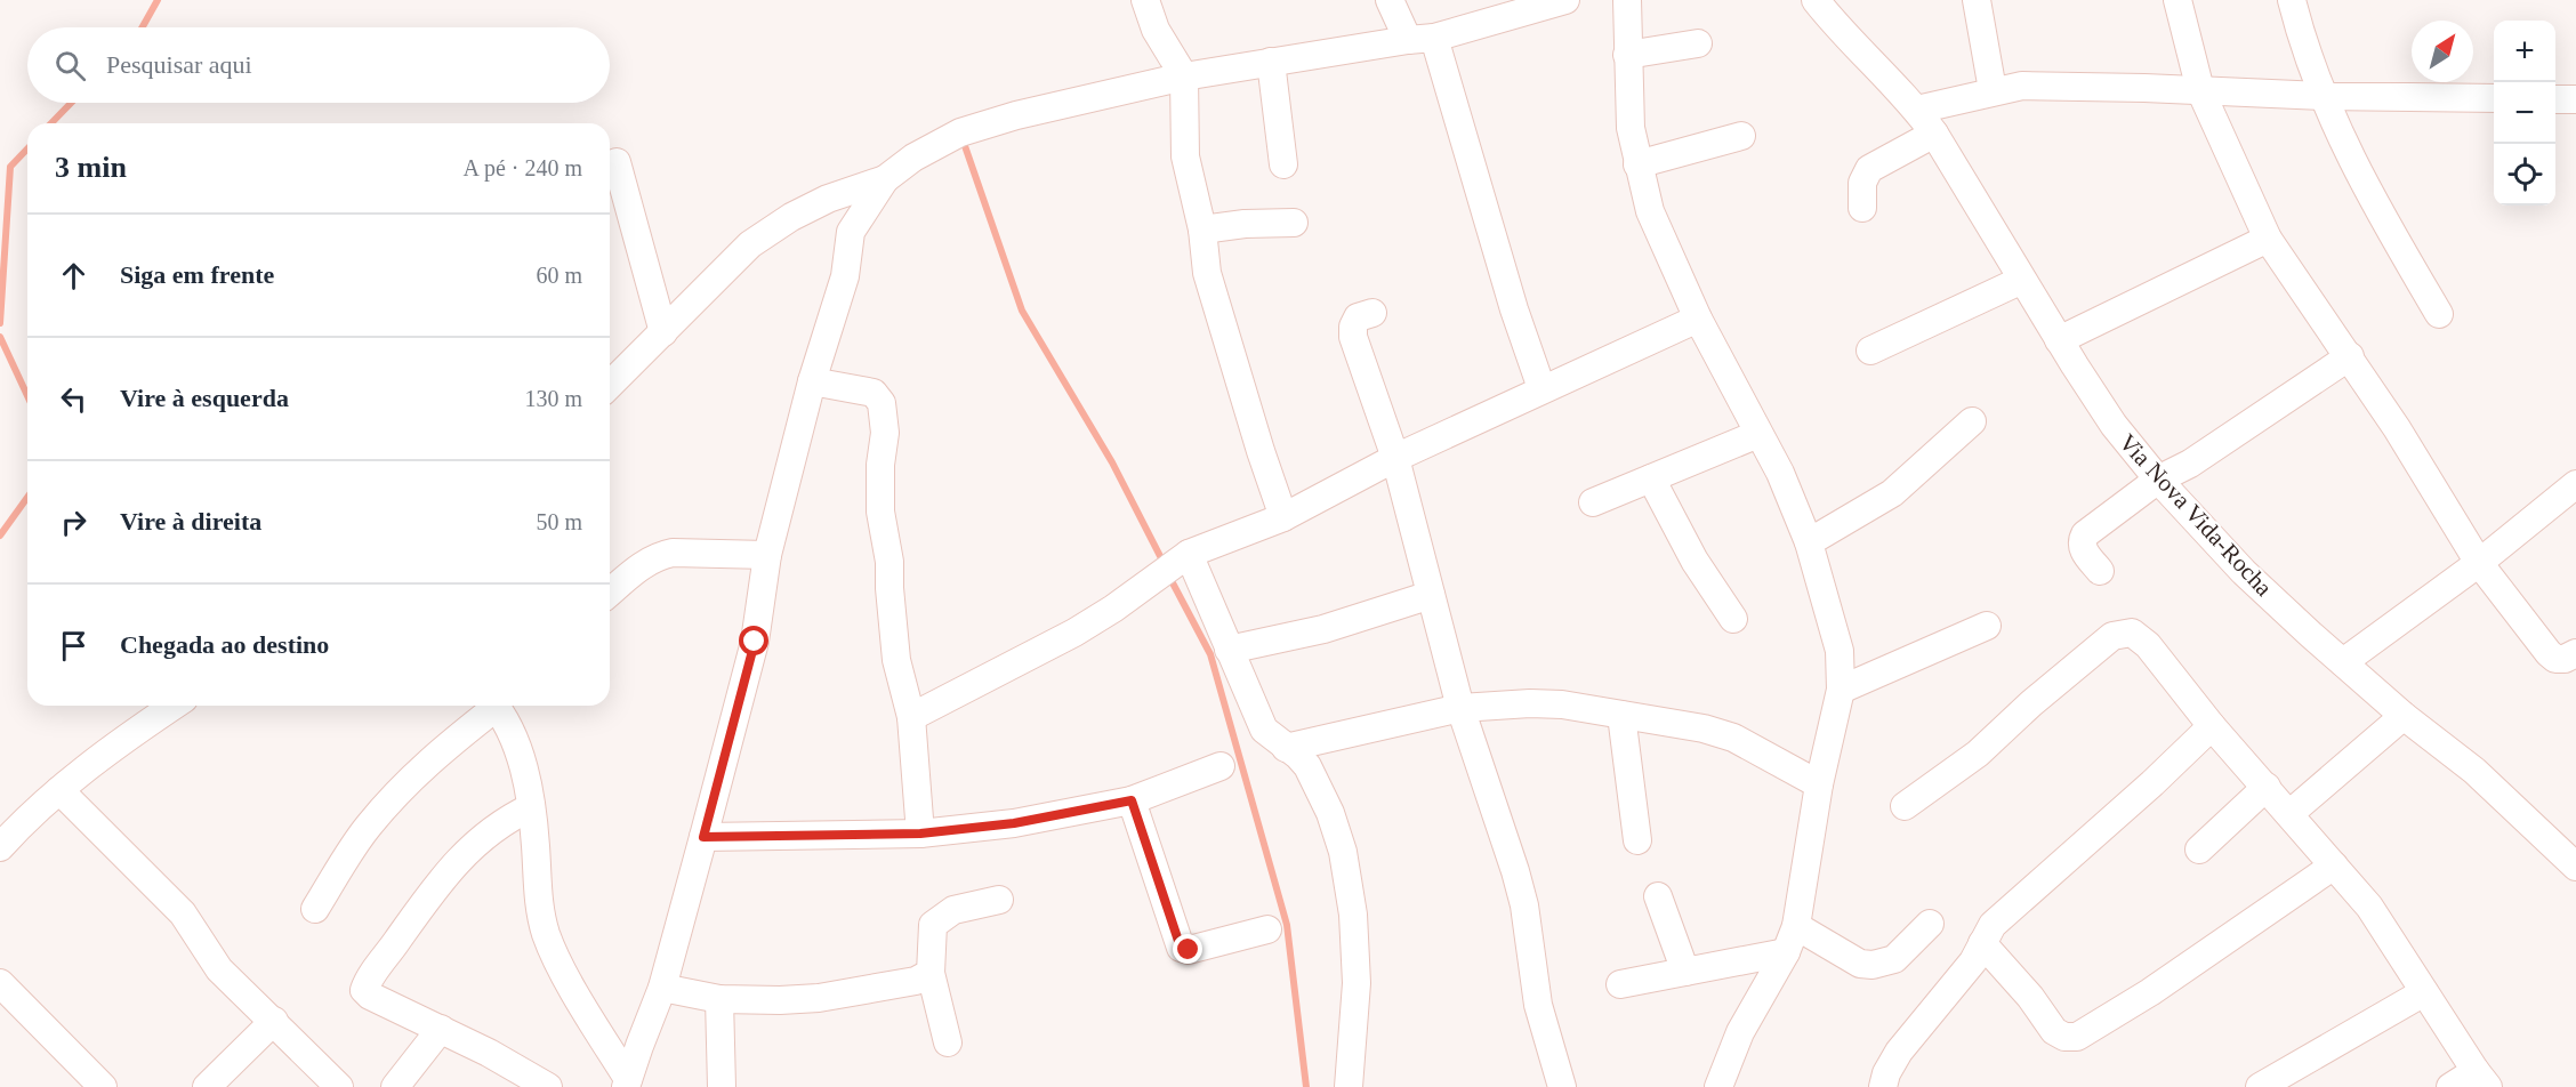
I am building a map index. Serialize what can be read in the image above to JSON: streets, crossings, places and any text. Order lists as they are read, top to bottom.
{
  "streets": {
    "street": ["Via Nova Vida-Rocha"]
  },
  "north": "top right",
  "page": {
    "map_buttons": ["+", "−"],
    "search": "Pesquisar aqui",
    "heading": ["3 min", "A pé · 240 m"],
    "list": [
      ["Siga em frente", "60 m"],
      ["Vire à esquerda", "130 m"],
      ["Vire à direita", "50 m"],
      "Chegada ao destino"
    ]
  }
}
